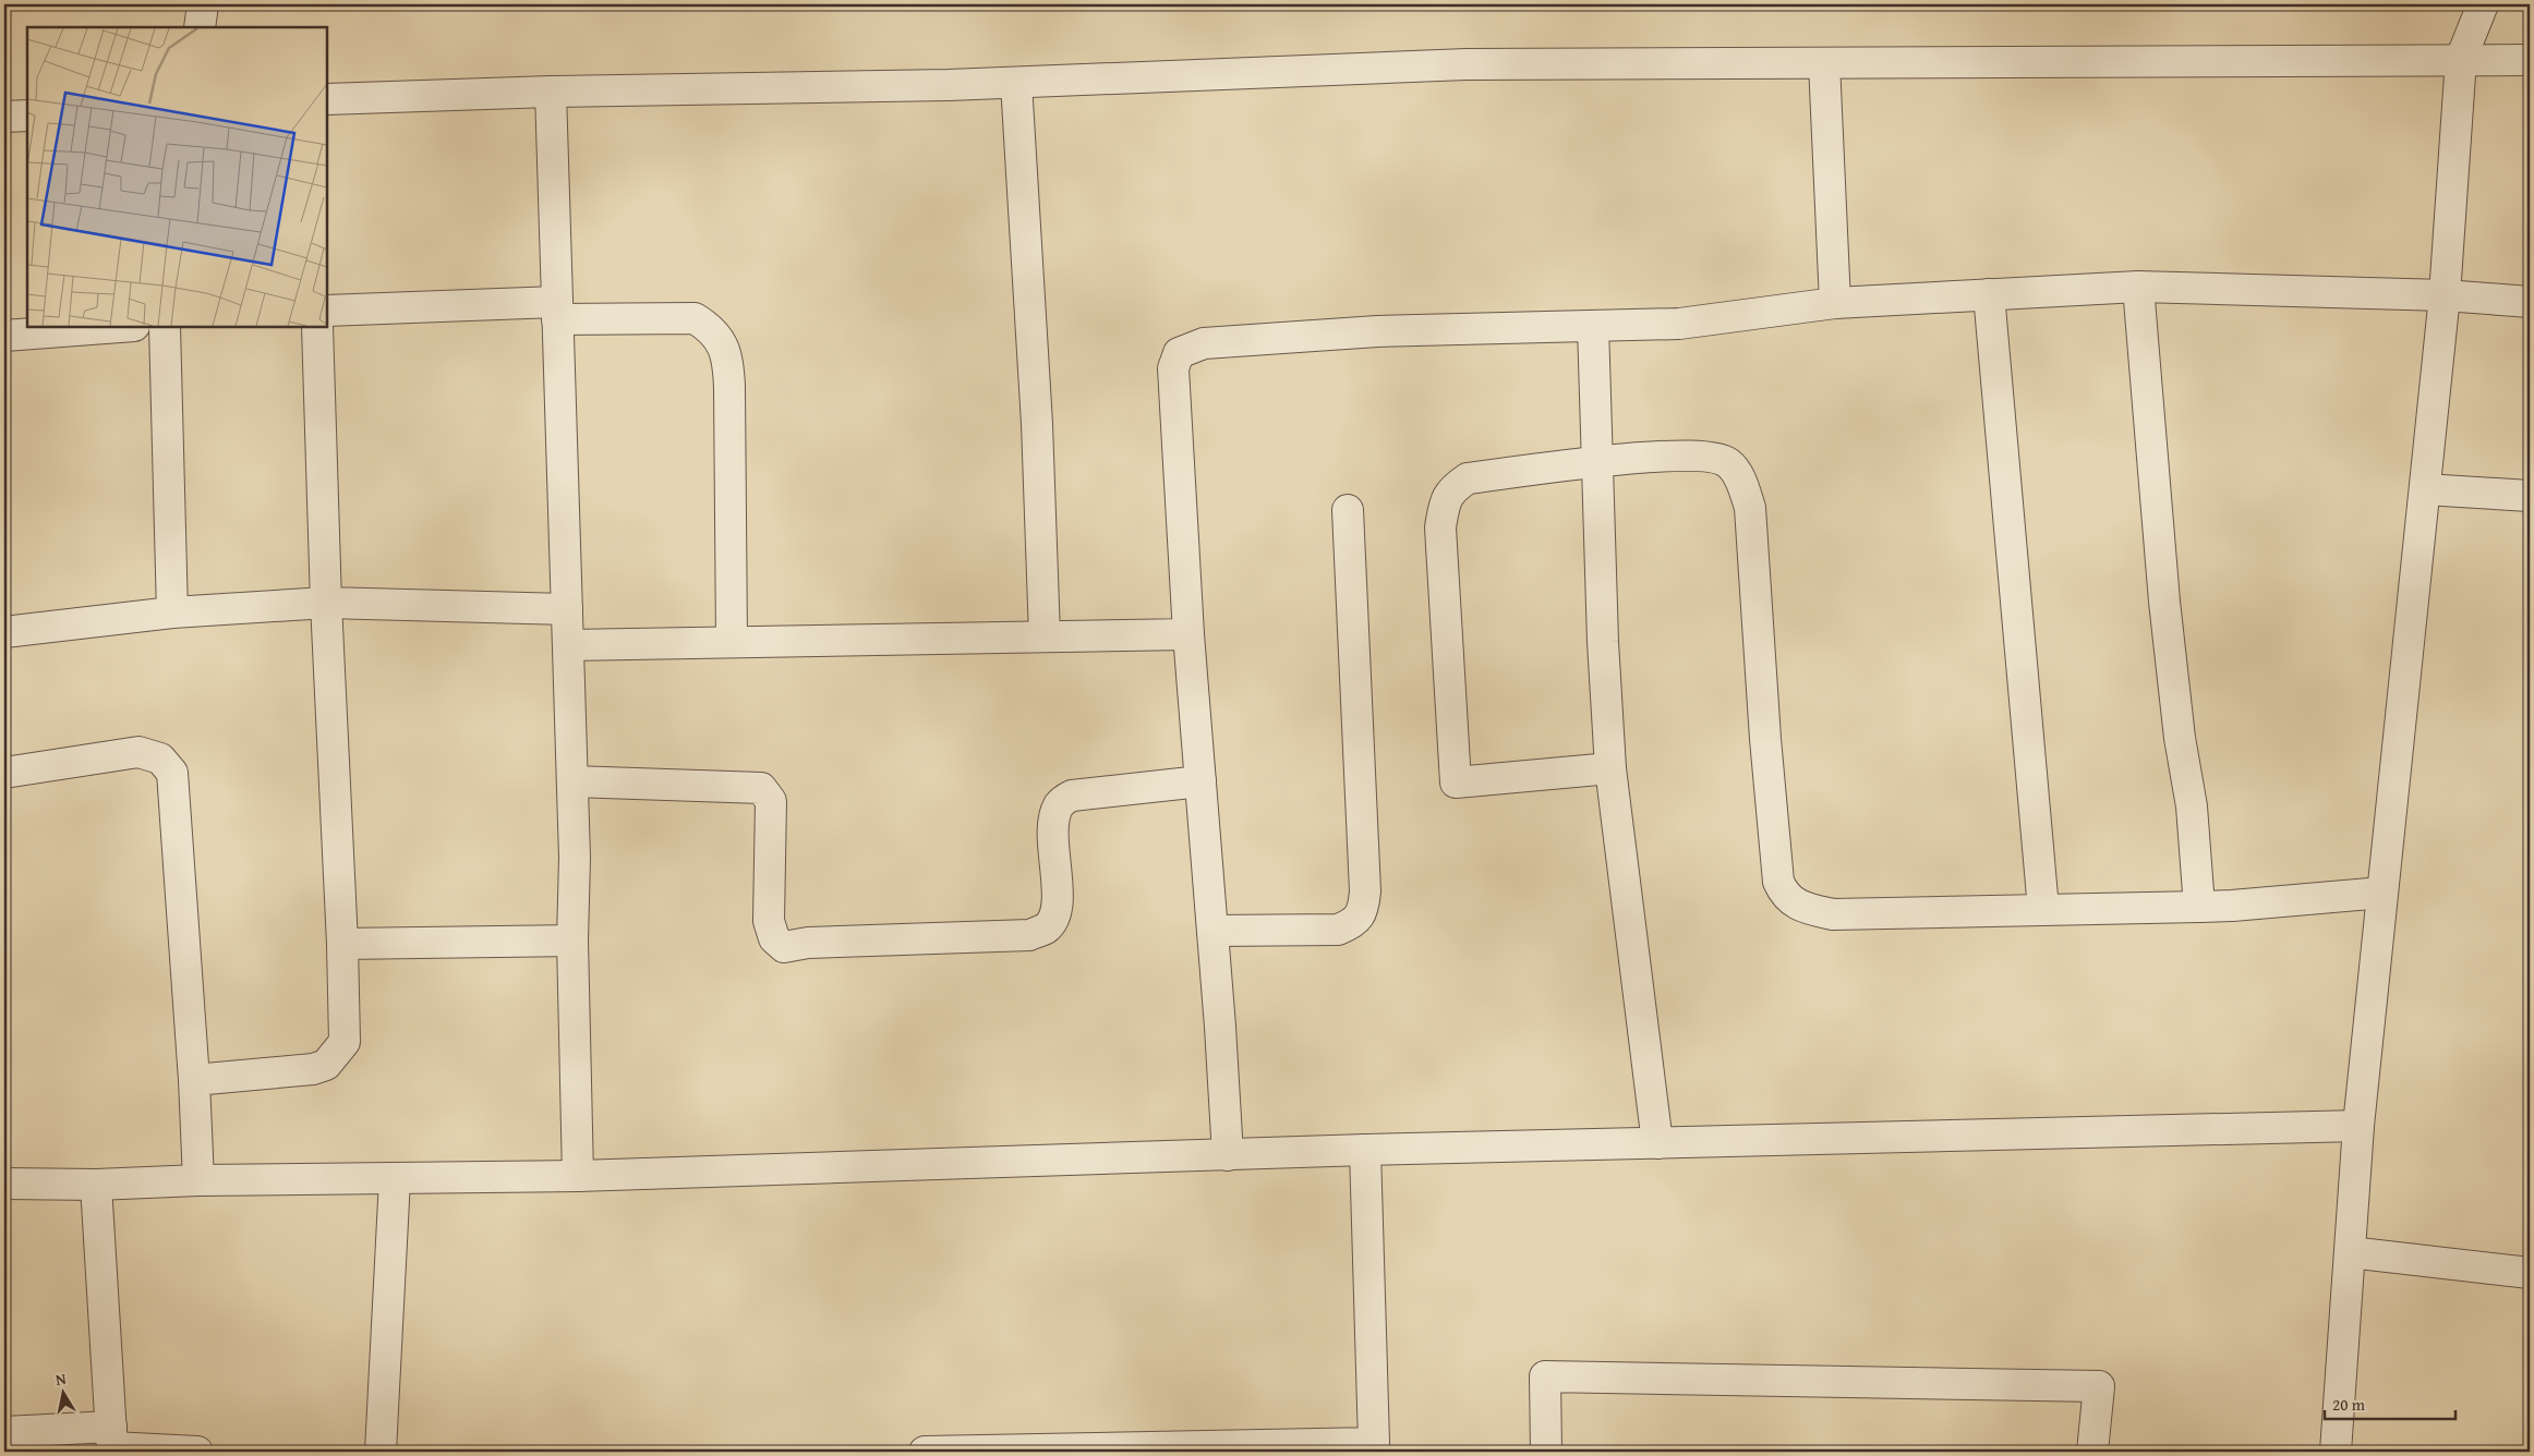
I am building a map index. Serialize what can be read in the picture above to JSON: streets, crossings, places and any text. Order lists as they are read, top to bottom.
{
  "scale_bar": "20 m",
  "north": "top"
}
